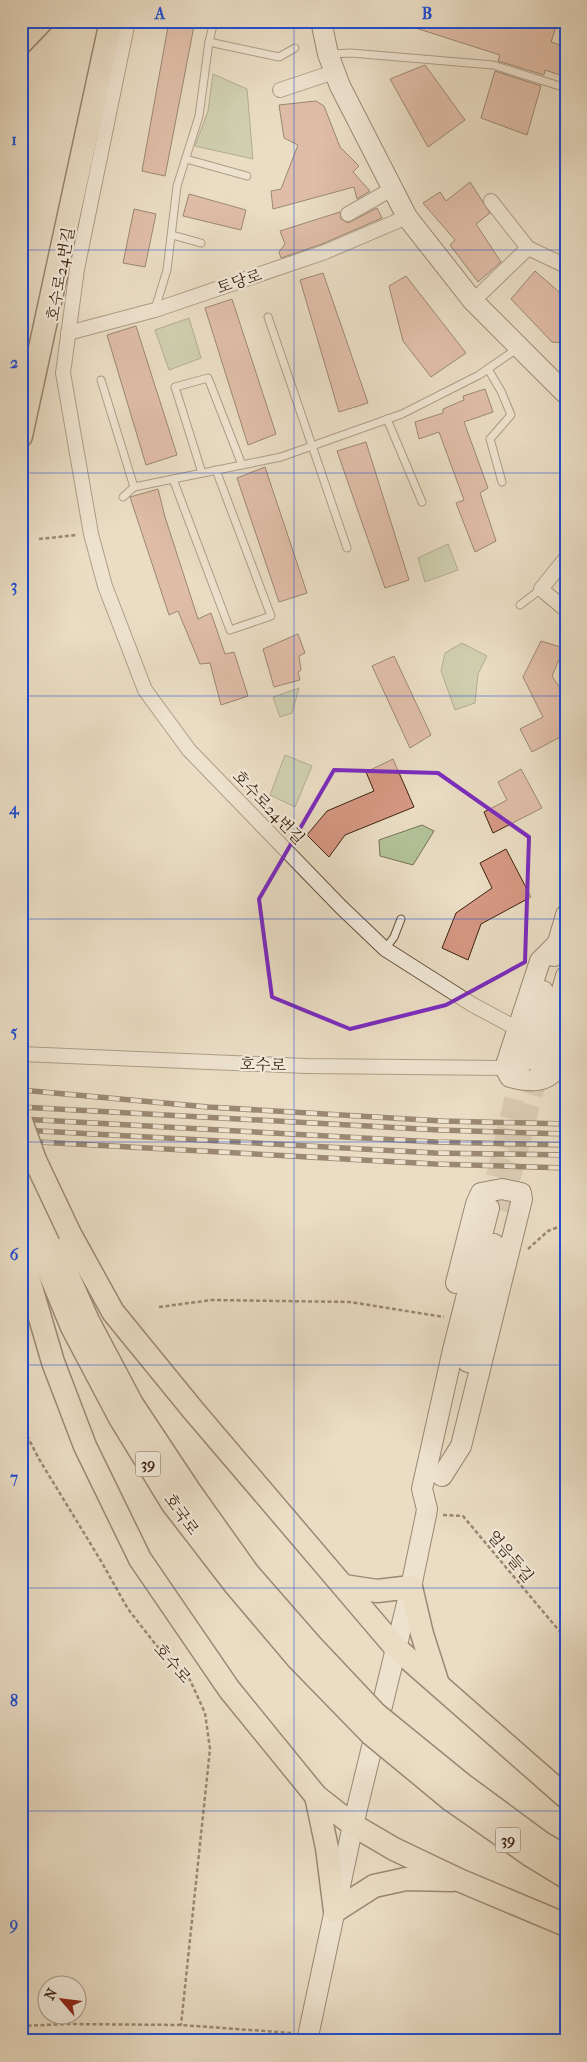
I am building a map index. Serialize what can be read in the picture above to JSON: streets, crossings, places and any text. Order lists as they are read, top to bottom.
{
  "streets": {
    "main road": ["39", "호국로"],
    "street": ["호수로24번길", "토당로", "호수로"],
    "path": ["얼음들길"]
  },
  "crossings": [
    ["호수로24번길", "토당로"],
    ["39", "호국로"]
  ],
  "north": "top left",
  "grid": {
    "columns": ["A", "B"],
    "rows": [
      "1",
      "2",
      "3",
      "4",
      "5",
      "6",
      "7",
      "8",
      "9"
    ]
  }
}
